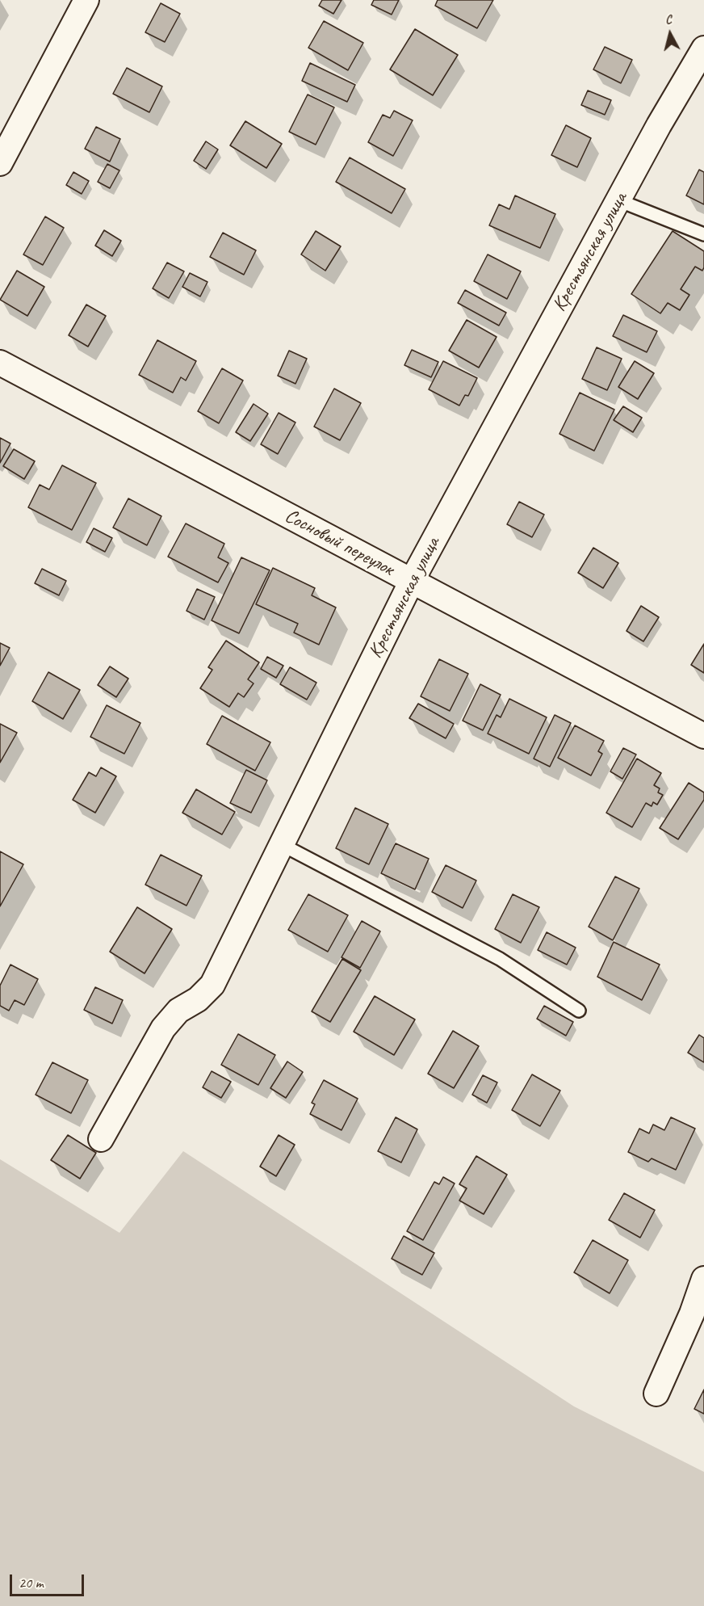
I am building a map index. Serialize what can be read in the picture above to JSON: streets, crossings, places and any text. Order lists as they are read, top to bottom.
{
  "streets": {
    "street": ["Крестьянская улица", "Сосновый переулок"]
  },
  "crossings": [
    ["Крестьянская улица", "Сосновый переулок"]
  ],
  "scale_bar": "20 m",
  "north": "top"
}
